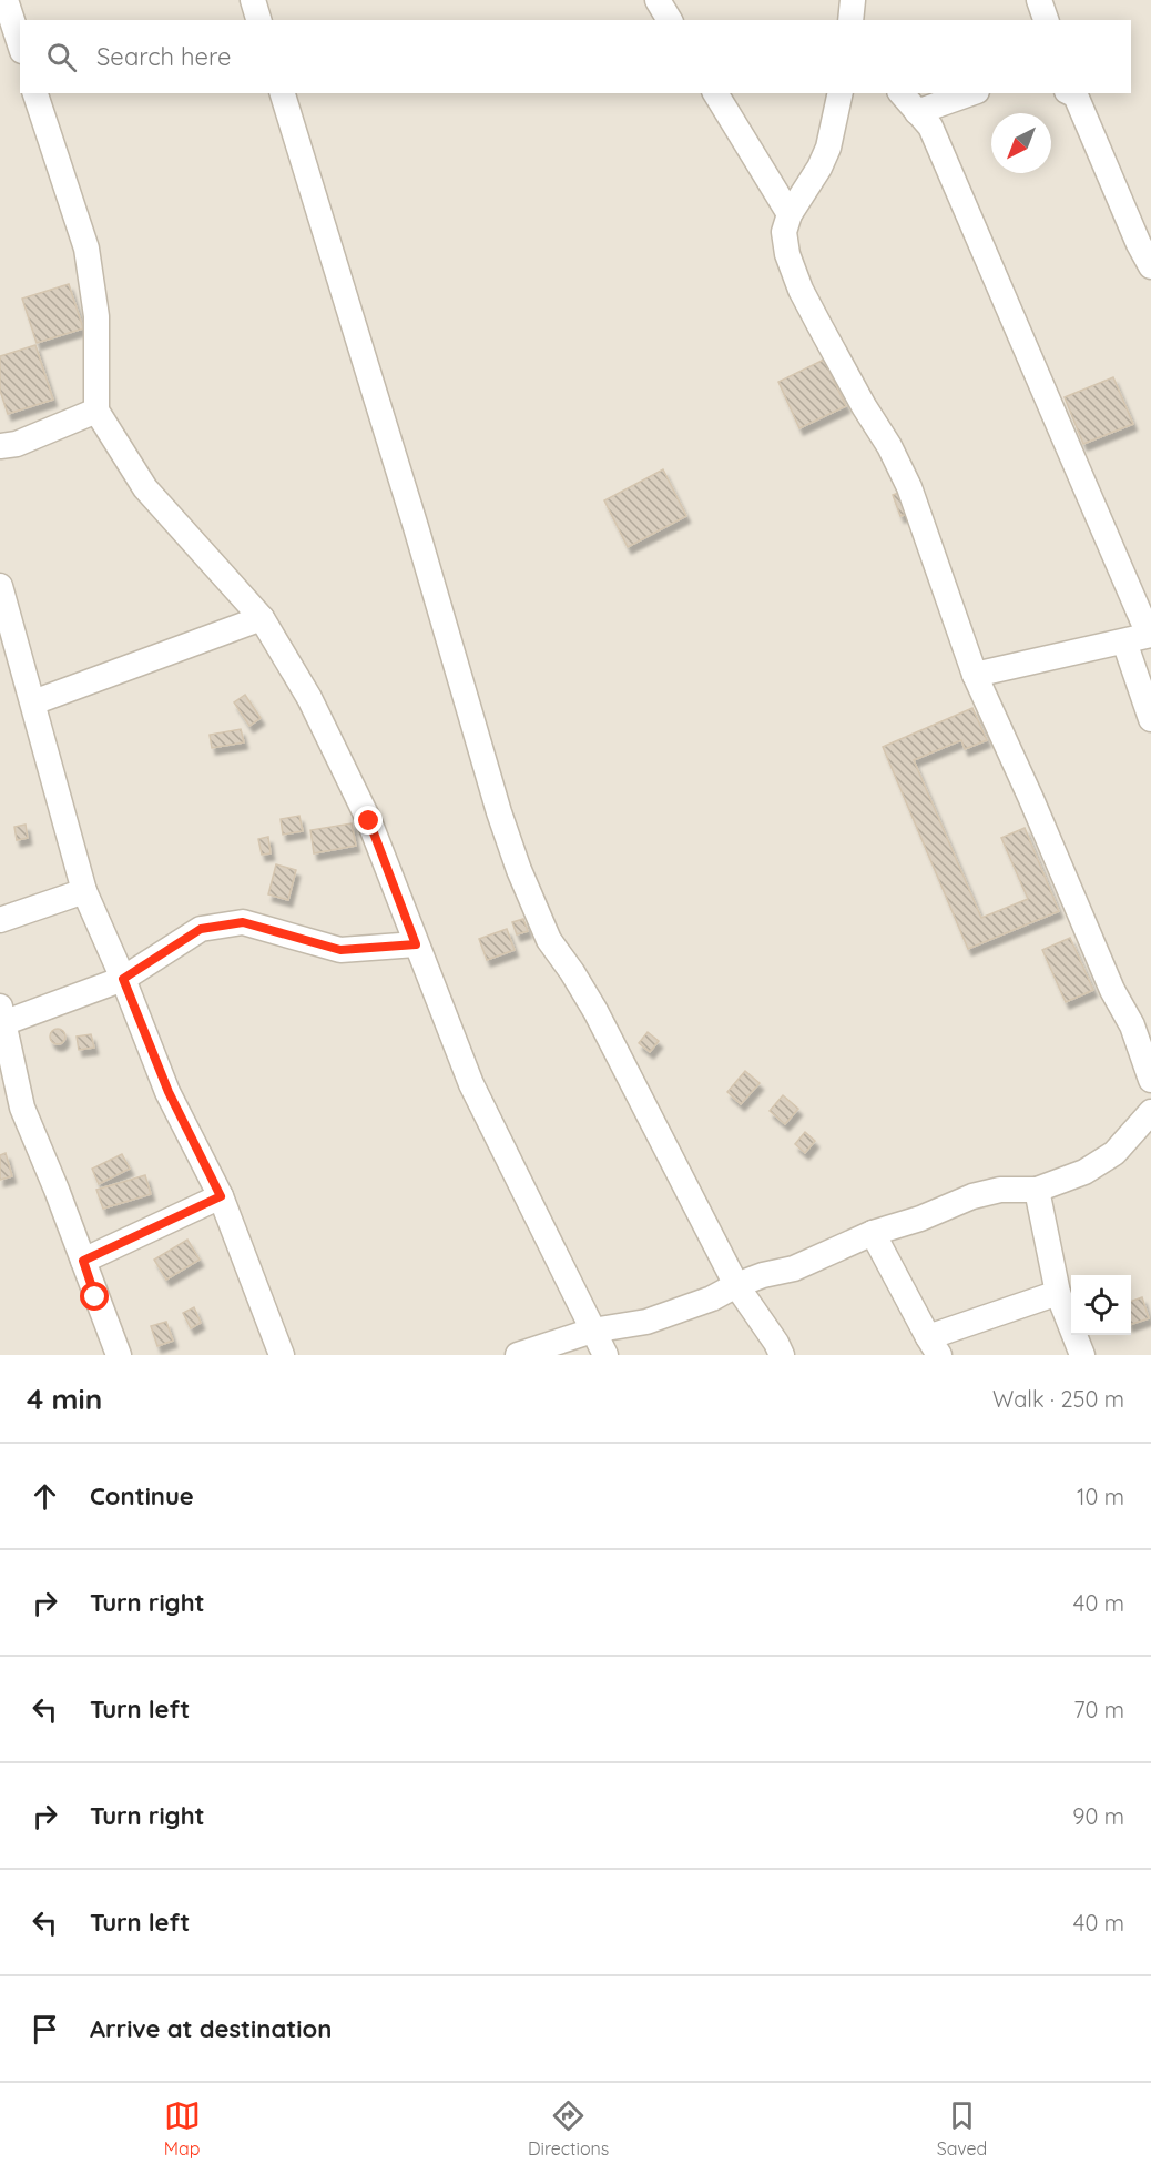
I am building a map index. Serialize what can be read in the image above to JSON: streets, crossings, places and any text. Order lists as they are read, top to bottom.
{
  "north": "bottom left",
  "page": {
    "search": "Search here",
    "heading": ["4 min", "Walk · 250 m"],
    "list": [
      ["Continue", "10 m"],
      ["Turn right", "40 m"],
      ["Turn left", "70 m"],
      ["Turn right", "90 m"],
      ["Turn left", "40 m"],
      "Arrive at destination"
    ],
    "nav": ["Map", "Directions", "Saved"]
  }
}
